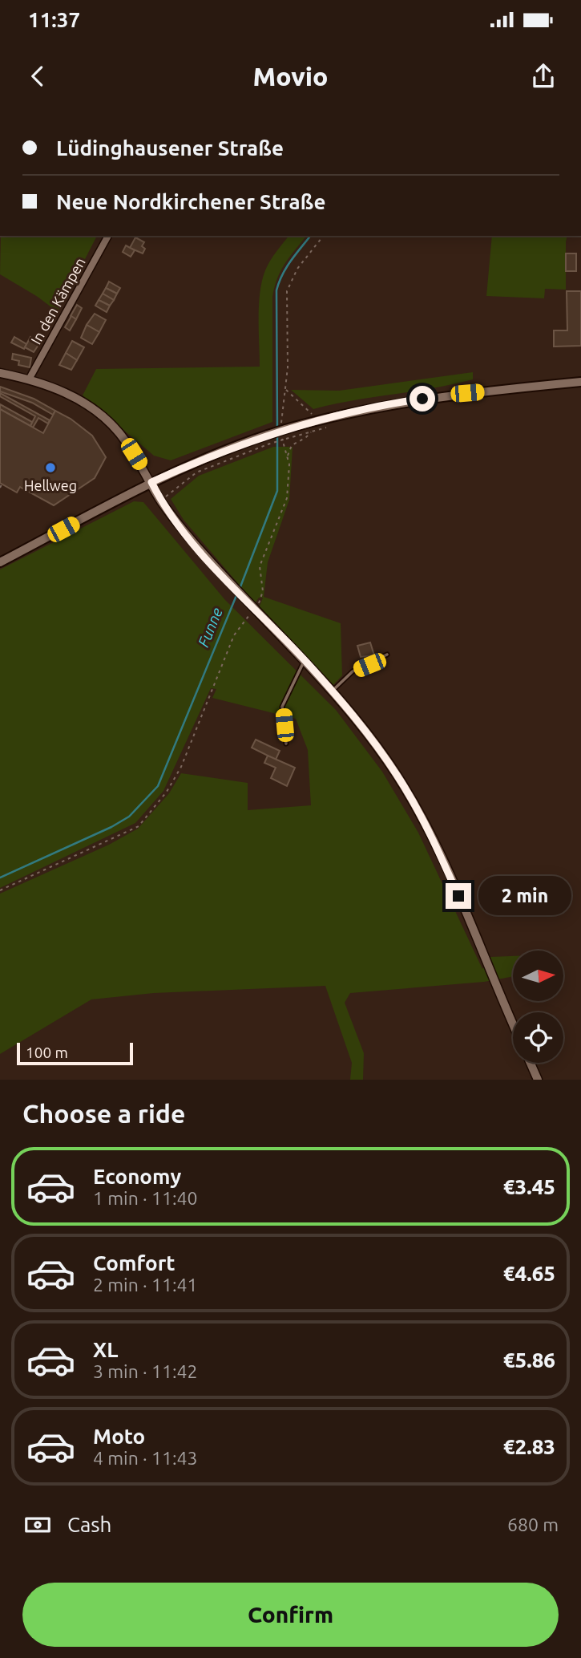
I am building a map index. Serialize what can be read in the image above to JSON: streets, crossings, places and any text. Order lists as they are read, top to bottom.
{
  "streets": {
    "street": ["In den Kämpen"]
  },
  "water": ["Funne"],
  "places": ["Hellweg"],
  "scale_bar": "100 m",
  "north": "right",
  "page": {
    "status": "11:37",
    "header": "Movio",
    "banner": ["Lüdinghausener Straße", "Neue Nordkirchener Straße"],
    "bubble": "2 min",
    "scale": "100 m",
    "heading": "Choose a ride",
    "list": [
      {
        "name": "Economy",
        "note": "1 min · 11:40",
        "value": "€3.45"
      },
      {
        "name": "Comfort",
        "note": "2 min · 11:41",
        "value": "€4.65"
      },
      {
        "name": "XL",
        "note": "3 min · 11:42",
        "value": "€5.86"
      },
      {
        "name": "Moto",
        "note": "4 min · 11:43",
        "value": "€2.83"
      }
    ],
    "pay": ["Cash", "680 m"],
    "buttons": "Confirm"
  }
}
